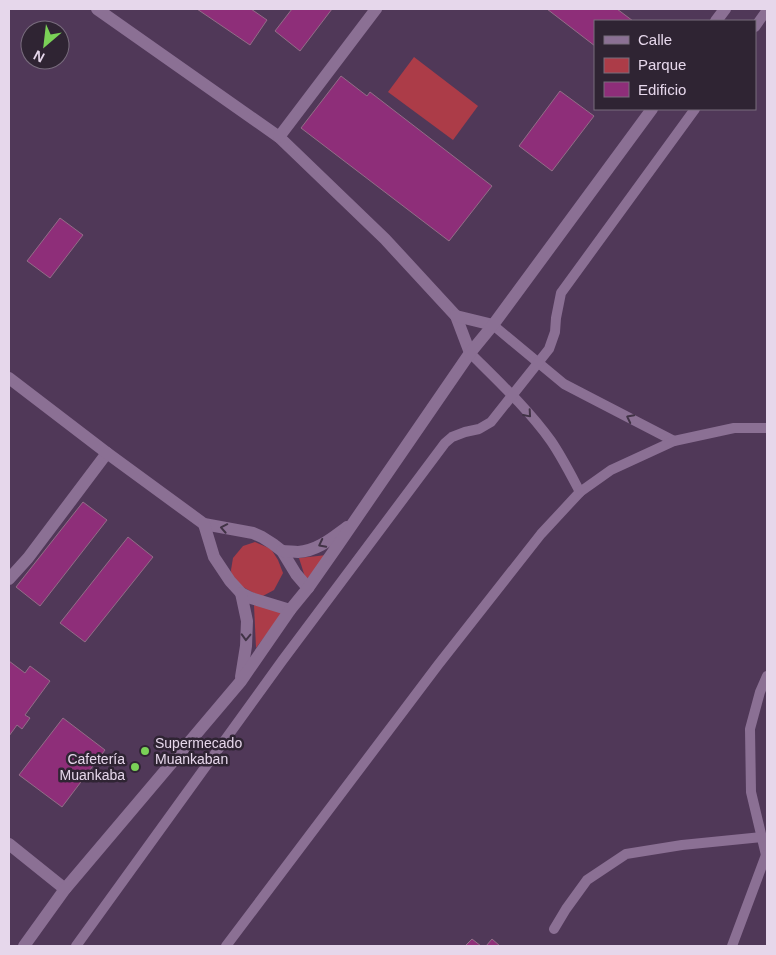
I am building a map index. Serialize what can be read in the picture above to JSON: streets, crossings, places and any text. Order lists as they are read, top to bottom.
{
  "places": ["Supermecado Muankaban", "Cafetería Muankaba"],
  "legend": ["Calle", "Parque", "Edificio"],
  "north": "bottom left"
}
